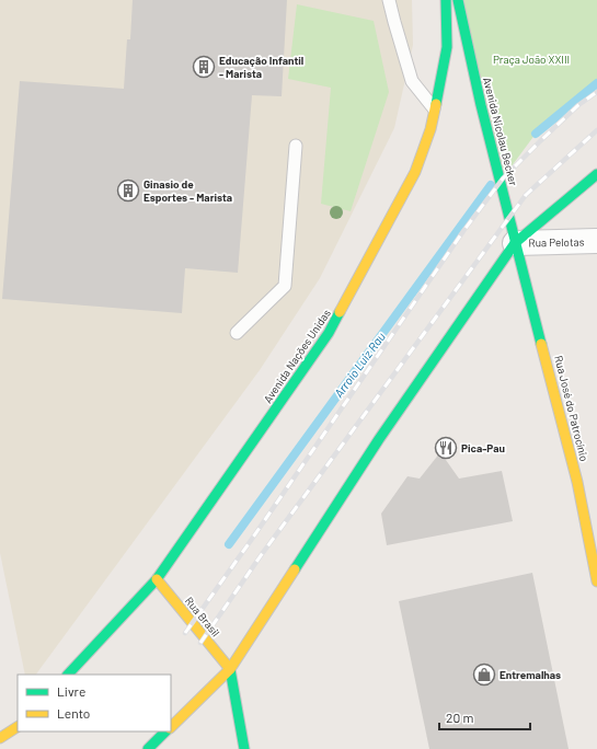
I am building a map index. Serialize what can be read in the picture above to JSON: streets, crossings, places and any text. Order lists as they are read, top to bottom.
{
  "streets": {
    "main road": [
      "Avenida Nicolau Becker",
      "Avenida Nações Unidas",
      "Rua José do Patrocínio",
      "Rua Brasil"
    ],
    "street": ["Rua Pelotas"]
  },
  "crossings": [
    ["Avenida Nicolau Becker", "Rua Pelotas"],
    ["Avenida Nicolau Becker", "Rua José do Patrocínio"],
    ["Rua Pelotas", "Rua José do Patrocínio"],
    ["Avenida Nações Unidas", "Rua Brasil"]
  ],
  "water": ["Arroio Luiz Rau"],
  "parks": ["Praça João XXIII"],
  "places": {
    "building": ["Educação Infantil - Marista", "Ginasio de Esportes - Marista"],
    "restaurant": ["Pica-Pau"],
    "shop": ["Entremalhas"]
  },
  "legend": ["Livre", "Lento"],
  "scale_bar": "20 m"
}
